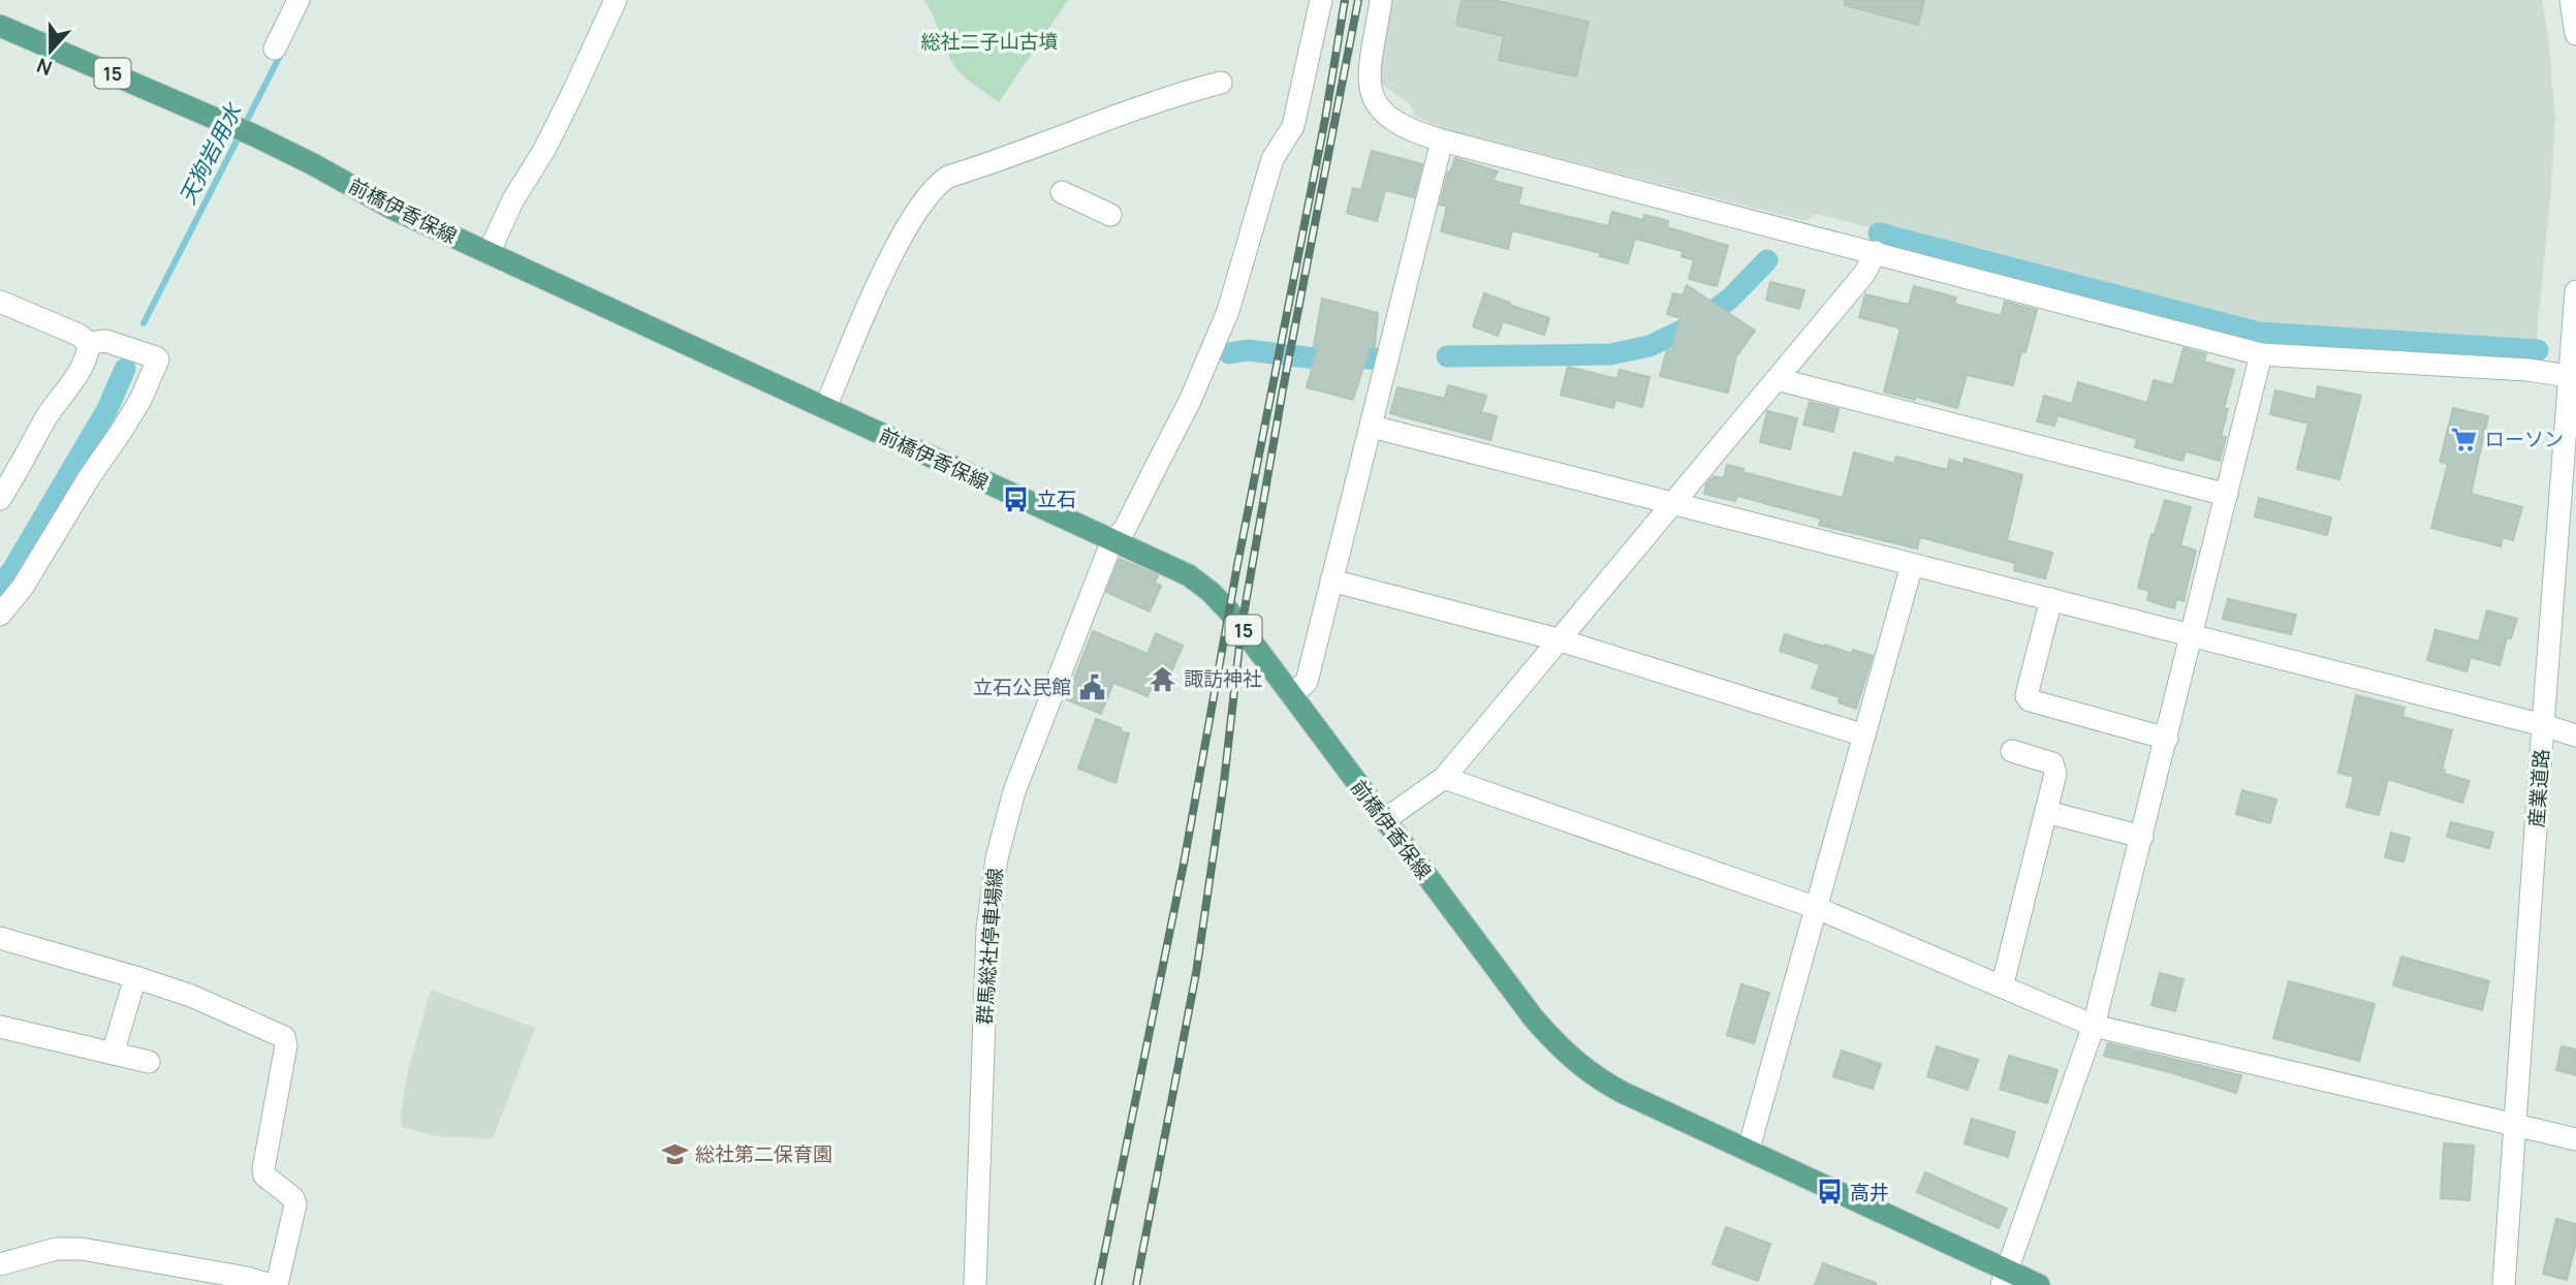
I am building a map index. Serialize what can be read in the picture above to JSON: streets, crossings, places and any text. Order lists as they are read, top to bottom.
{
  "streets": {
    "main road": ["15", "前橋伊香保線"],
    "street": ["産業道路", "群馬総社停車場線"]
  },
  "crossings": [
    ["前橋伊香保線", "群馬総社停車場線"]
  ],
  "water": ["天狗岩用水"],
  "parks": ["総社二子山古墳"],
  "places": {
    "supermarket": ["ローソン"],
    "bus stop": ["立石", "高井"],
    "temple": ["諏訪神社"],
    "public building": ["立石公民館"],
    "school or university": ["総社第二保育園"]
  },
  "north": "bottom"
}
